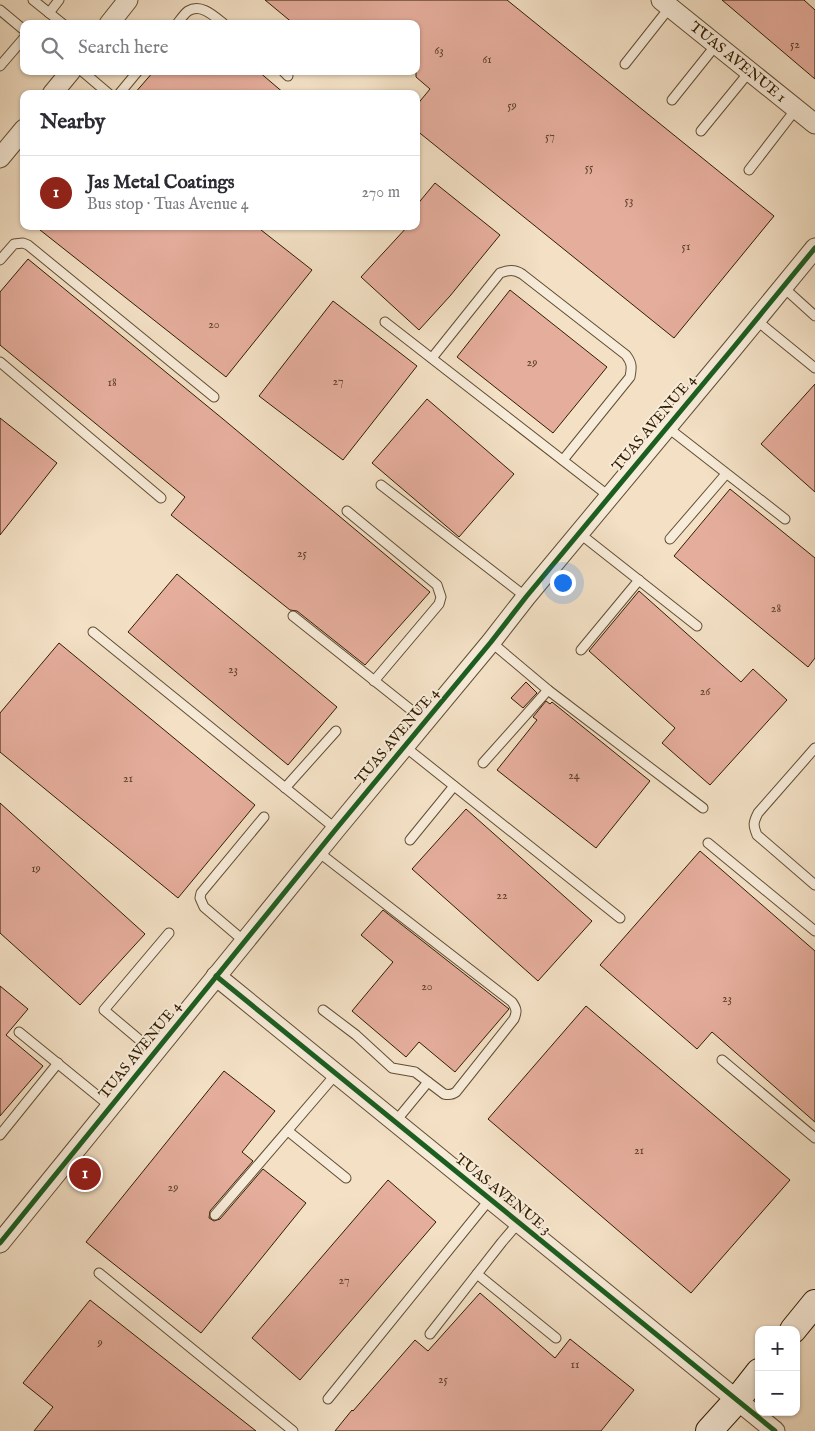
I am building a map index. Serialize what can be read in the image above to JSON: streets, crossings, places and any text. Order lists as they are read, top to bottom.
{
  "streets": {
    "street": ["TUAS AVENUE 1", "TUAS AVENUE 4", "TUAS AVENUE 3"]
  },
  "crossings": [
    ["TUAS AVENUE 4", "TUAS AVENUE 3"]
  ],
  "house_numbers": [
    "52",
    "63",
    "61",
    "59",
    "57",
    "55",
    "53",
    "51",
    "20",
    "29",
    "27",
    "18",
    "25",
    "28",
    "23",
    "26",
    "24",
    "21",
    "19",
    "22",
    "20",
    "23",
    "21",
    "29",
    "27",
    "9",
    "11",
    "25"
  ],
  "page": {
    "search": "Search here",
    "heading": "Nearby",
    "list": [
      {
        "mark": "1",
        "name": "Jas Metal Coatings",
        "note": "Bus stop · Tuas Avenue 4",
        "value": "270 m"
      }
    ],
    "pins": "1",
    "map_buttons": ["+", "−"]
  }
}
